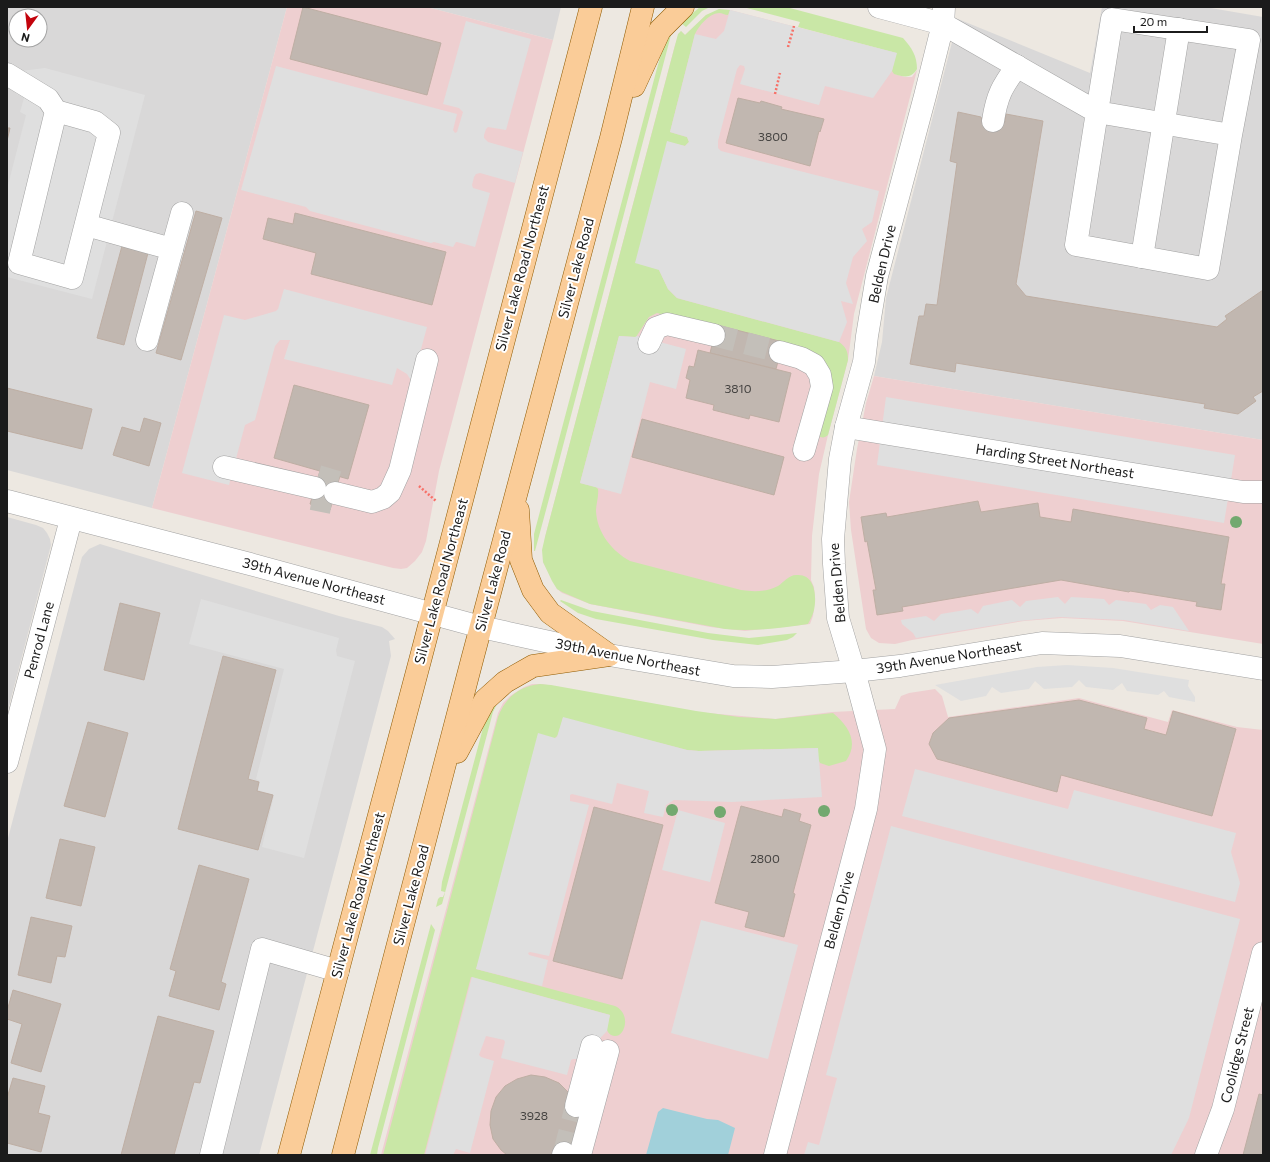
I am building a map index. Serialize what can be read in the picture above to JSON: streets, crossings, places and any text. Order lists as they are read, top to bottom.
{
  "streets": {
    "main road": ["Silver Lake Road Northeast", "Silver Lake Road"],
    "street": [
      "Belden Drive",
      "Harding Street Northeast",
      "39th Avenue Northeast",
      "Penrod Lane",
      "Coolidge Street"
    ]
  },
  "crossings": [
    ["Belden Drive", "Harding Street Northeast"],
    ["Belden Drive", "39th Avenue Northeast"],
    ["Silver Lake Road Northeast", "39th Avenue Northeast"],
    ["Silver Lake Road", "39th Avenue Northeast"],
    ["39th Avenue Northeast", "Penrod Lane"]
  ],
  "house_numbers": [
    "3800",
    "3810",
    "2800",
    "3928"
  ],
  "scale_bar": "20 m",
  "north": "bottom"
}
